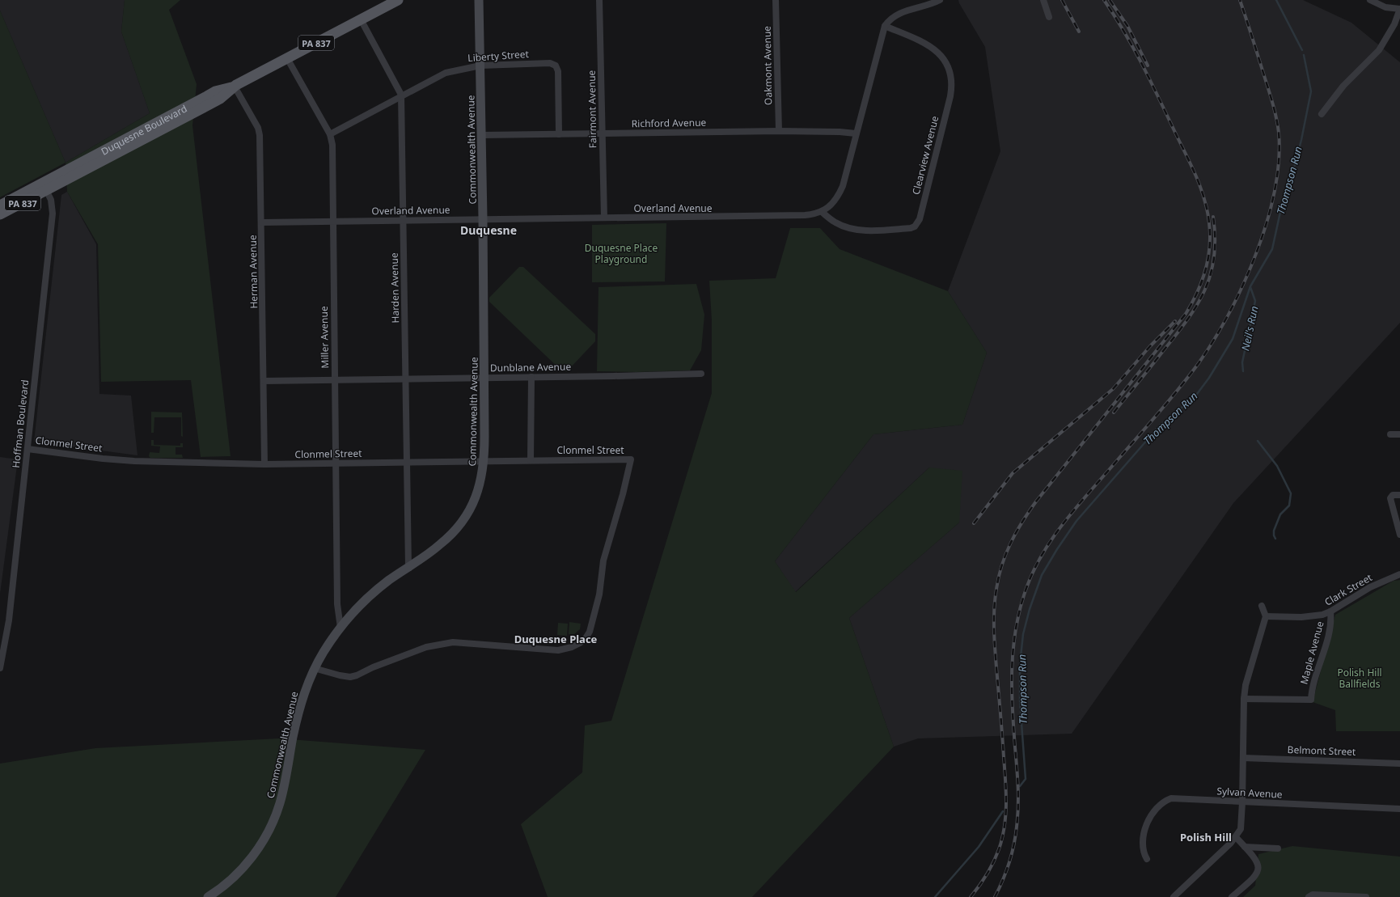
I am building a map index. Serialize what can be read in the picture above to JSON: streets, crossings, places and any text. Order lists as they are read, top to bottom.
{
  "streets": {
    "main road": ["PA 837", "Duquesne Boulevard"],
    "street": [
      "Liberty Street",
      "Oakmont Avenue",
      "Fairmont Avenue",
      "Richford Avenue",
      "Commonwealth Avenue",
      "Clearview Avenue",
      "Overland Avenue",
      "Herman Avenue",
      "Harden Avenue",
      "Miller Avenue",
      "Dunblane Avenue",
      "Hoffman Boulevard",
      "Clonmel Street",
      "Clark Street",
      "Maple Avenue",
      "Belmont Street",
      "Sylvan Avenue"
    ]
  },
  "crossings": [
    ["PA 837", "Duquesne Boulevard"],
    ["PA 837", "Hoffman Boulevard"],
    ["Liberty Street", "Richford Avenue"],
    ["Liberty Street", "Commonwealth Avenue"],
    ["Liberty Street", "Harden Avenue"],
    ["Liberty Street", "Miller Avenue"],
    ["Oakmont Avenue", "Richford Avenue"],
    ["Fairmont Avenue", "Richford Avenue"],
    ["Fairmont Avenue", "Overland Avenue"],
    ["Richford Avenue", "Commonwealth Avenue"],
    ["Duquesne Boulevard", "Herman Avenue"],
    ["Duquesne Boulevard", "Harden Avenue"],
    ["Duquesne Boulevard", "Miller Avenue"],
    ["Duquesne Boulevard", "Hoffman Boulevard"],
    ["Commonwealth Avenue", "Overland Avenue"],
    ["Commonwealth Avenue", "Harden Avenue"],
    ["Commonwealth Avenue", "Miller Avenue"],
    ["Commonwealth Avenue", "Dunblane Avenue"],
    ["Commonwealth Avenue", "Clonmel Street"],
    ["Clearview Avenue", "Overland Avenue"],
    ["Overland Avenue", "Herman Avenue"],
    ["Overland Avenue", "Harden Avenue"],
    ["Overland Avenue", "Miller Avenue"],
    ["Herman Avenue", "Dunblane Avenue"],
    ["Herman Avenue", "Clonmel Street"],
    ["Harden Avenue", "Dunblane Avenue"],
    ["Harden Avenue", "Clonmel Street"],
    ["Miller Avenue", "Dunblane Avenue"],
    ["Miller Avenue", "Clonmel Street"],
    ["Hoffman Boulevard", "Clonmel Street"],
    ["Clark Street", "Maple Avenue"]
  ],
  "districts": ["Duquesne", "Duquesne Place", "Polish Hill"],
  "water": ["Thompson Run", "Neil's Run"],
  "parks": ["Duquesne Place Playground", "Polish Hill Ballfields"]
}
